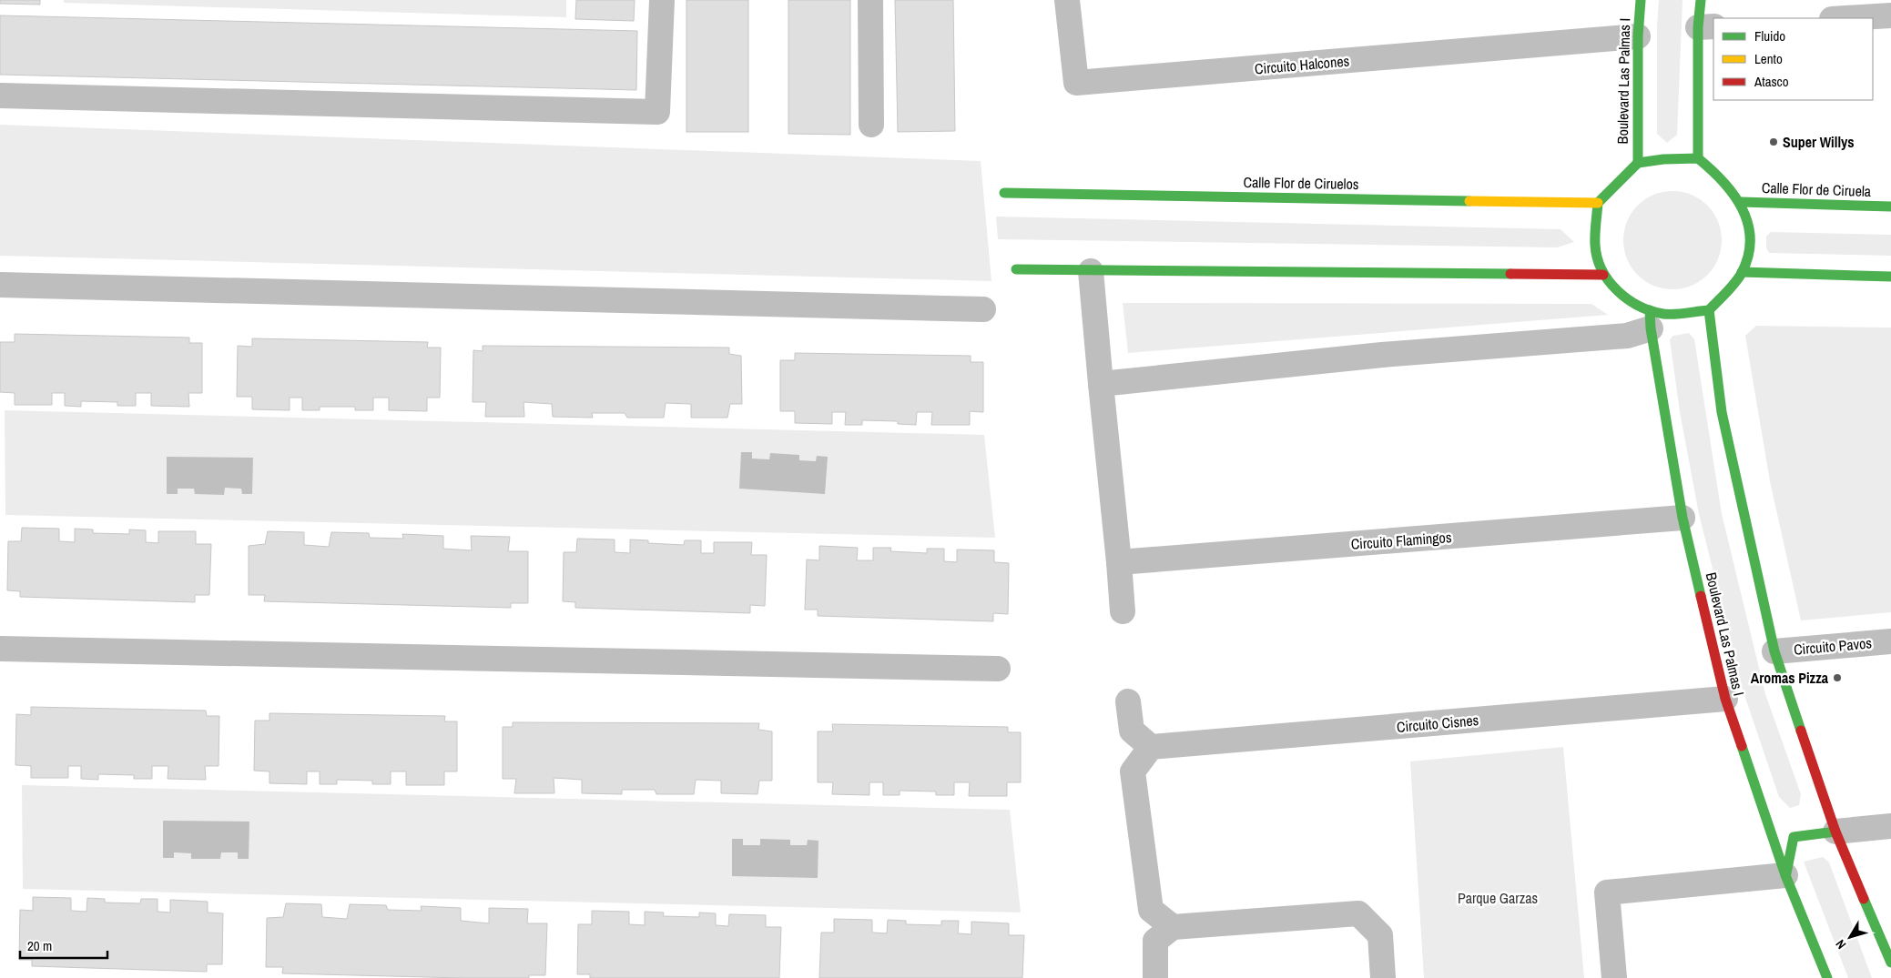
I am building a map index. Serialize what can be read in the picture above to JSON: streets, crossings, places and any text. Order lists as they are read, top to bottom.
{
  "streets": {
    "main road": ["Boulevard Las Palmas I", "Calle Flor de Ciruelos", "Calle Flor de Ciruela"],
    "street": [
      "Circuito Halcones",
      "Circuito Flamingos",
      "Circuito Pavos",
      "Circuito Cisnes"
    ]
  },
  "crossings": [
    ["Circuito Halcones", "Boulevard Las Palmas I"],
    ["Boulevard Las Palmas I", "Calle Flor de Ciruelos"],
    ["Boulevard Las Palmas I", "Calle Flor de Ciruela"],
    ["Boulevard Las Palmas I", "Circuito Flamingos"],
    ["Boulevard Las Palmas I", "Circuito Cisnes"],
    ["Calle Flor de Ciruelos", "Calle Flor de Ciruela"]
  ],
  "parks": ["Parque Garzas"],
  "places": ["Super Willys", "Aromas Pizza"],
  "legend": ["Fluido", "Lento", "Atasco"],
  "scale_bar": "20 m",
  "north": "bottom left"
}
